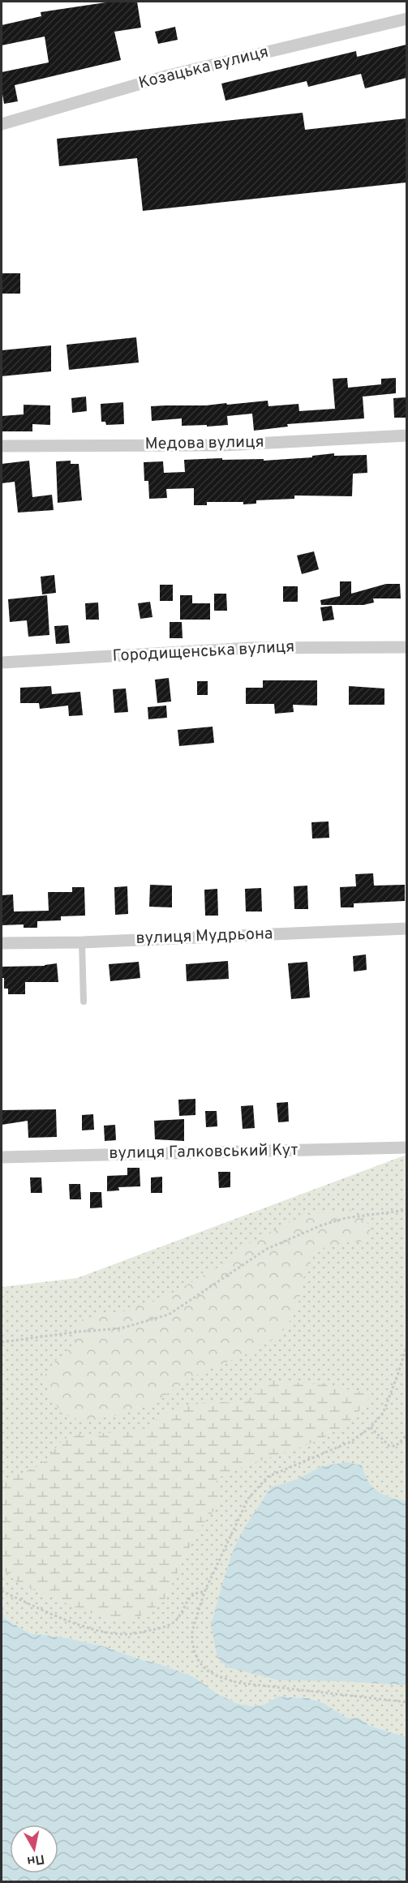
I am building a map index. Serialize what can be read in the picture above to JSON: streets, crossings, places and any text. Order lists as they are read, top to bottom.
{
  "streets": {
    "street": [
      "Козацька вулиця",
      "Медова вулиця",
      "Городищенська вулиця",
      "вулиця Мудрьона",
      "вулиця Галковський Кут"
    ]
  },
  "north": "bottom"
}
